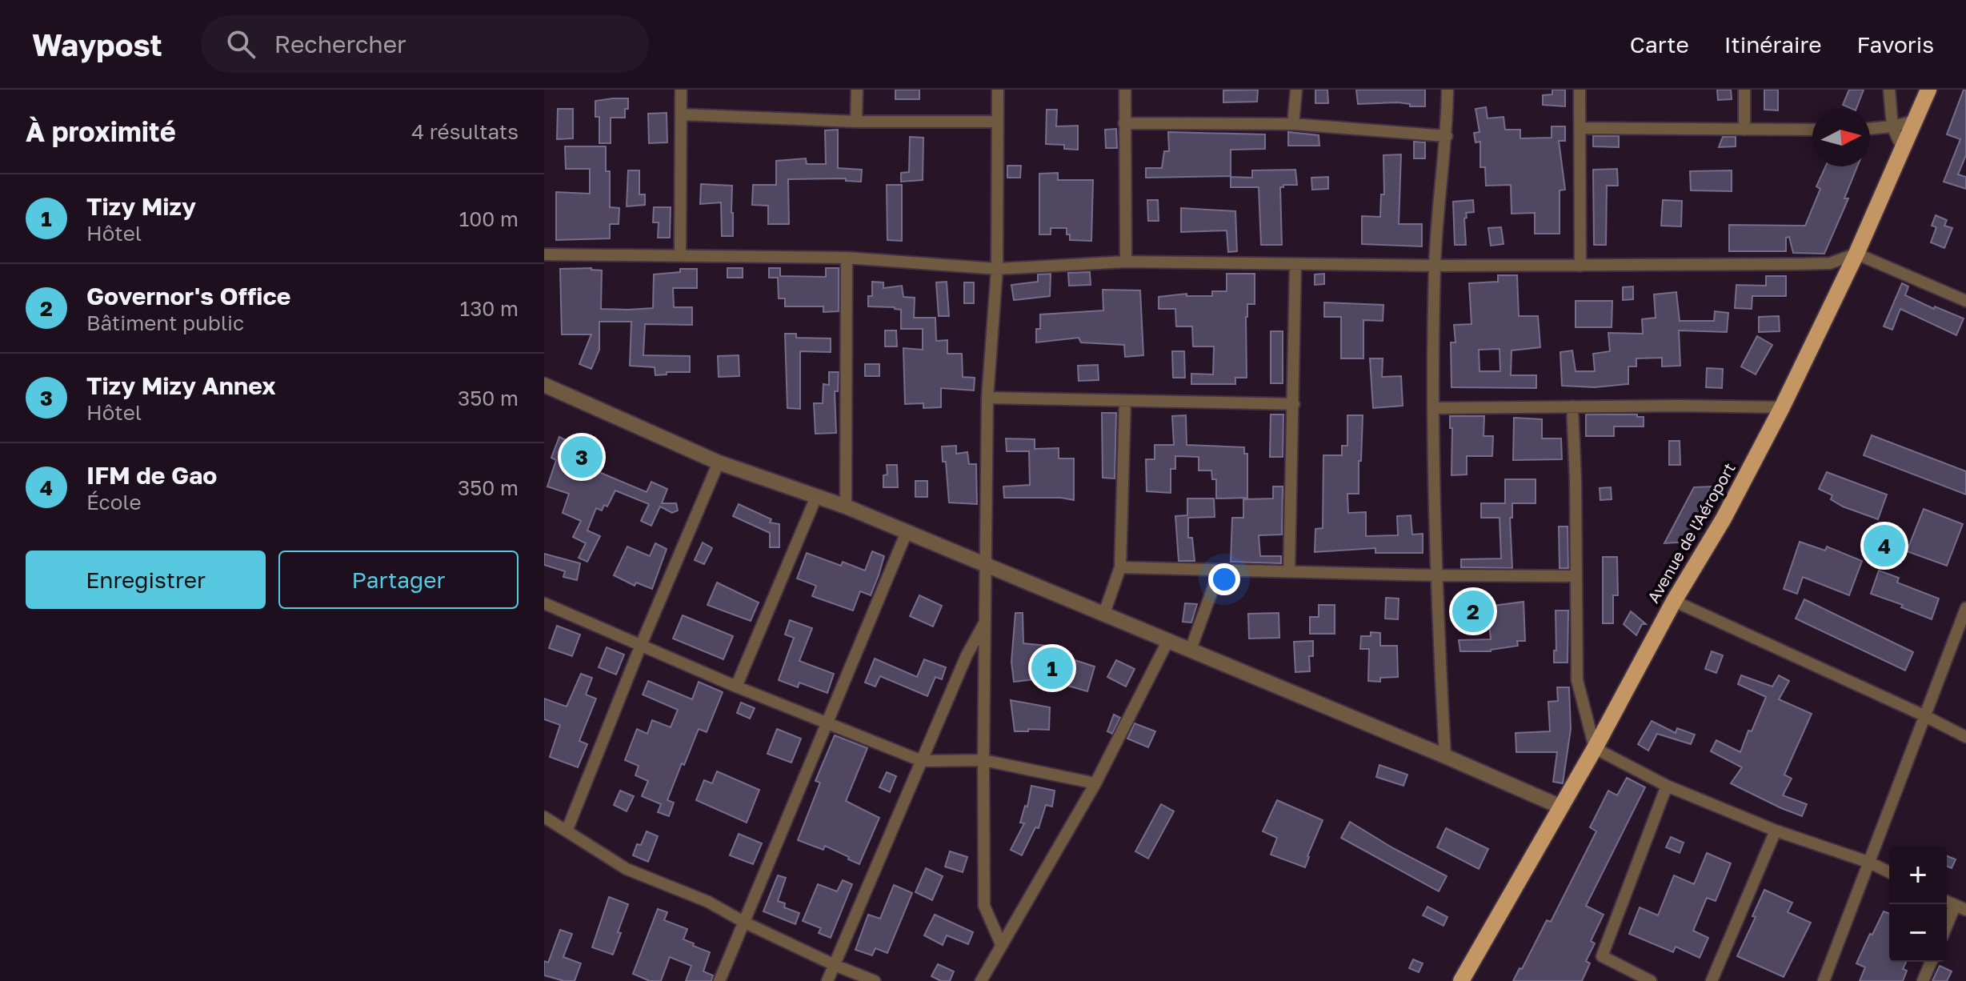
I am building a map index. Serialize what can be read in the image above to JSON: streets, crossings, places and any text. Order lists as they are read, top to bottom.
{
  "streets": {
    "main road": ["Avenue de l'Aéroport"]
  },
  "north": "right",
  "page": {
    "header": "Waypost",
    "search": "Rechercher",
    "nav": ["Carte", "Itinéraire", "Favoris"],
    "heading": ["À proximité", "4 résultats"],
    "list": [
      {
        "mark": "1",
        "name": "Tizy Mizy",
        "note": "Hôtel",
        "value": "100 m"
      },
      {
        "mark": "2",
        "name": "Governor's Office",
        "note": "Bâtiment public",
        "value": "130 m"
      },
      {
        "mark": "3",
        "name": "Tizy Mizy Annex",
        "note": "Hôtel",
        "value": "350 m"
      },
      {
        "mark": "4",
        "name": "IFM de Gao",
        "note": "École",
        "value": "350 m"
      }
    ],
    "pins": [
      "3",
      "4",
      "2",
      "1"
    ],
    "buttons": ["Enregistrer", "Partager"],
    "map_buttons": ["+", "−"]
  }
}
